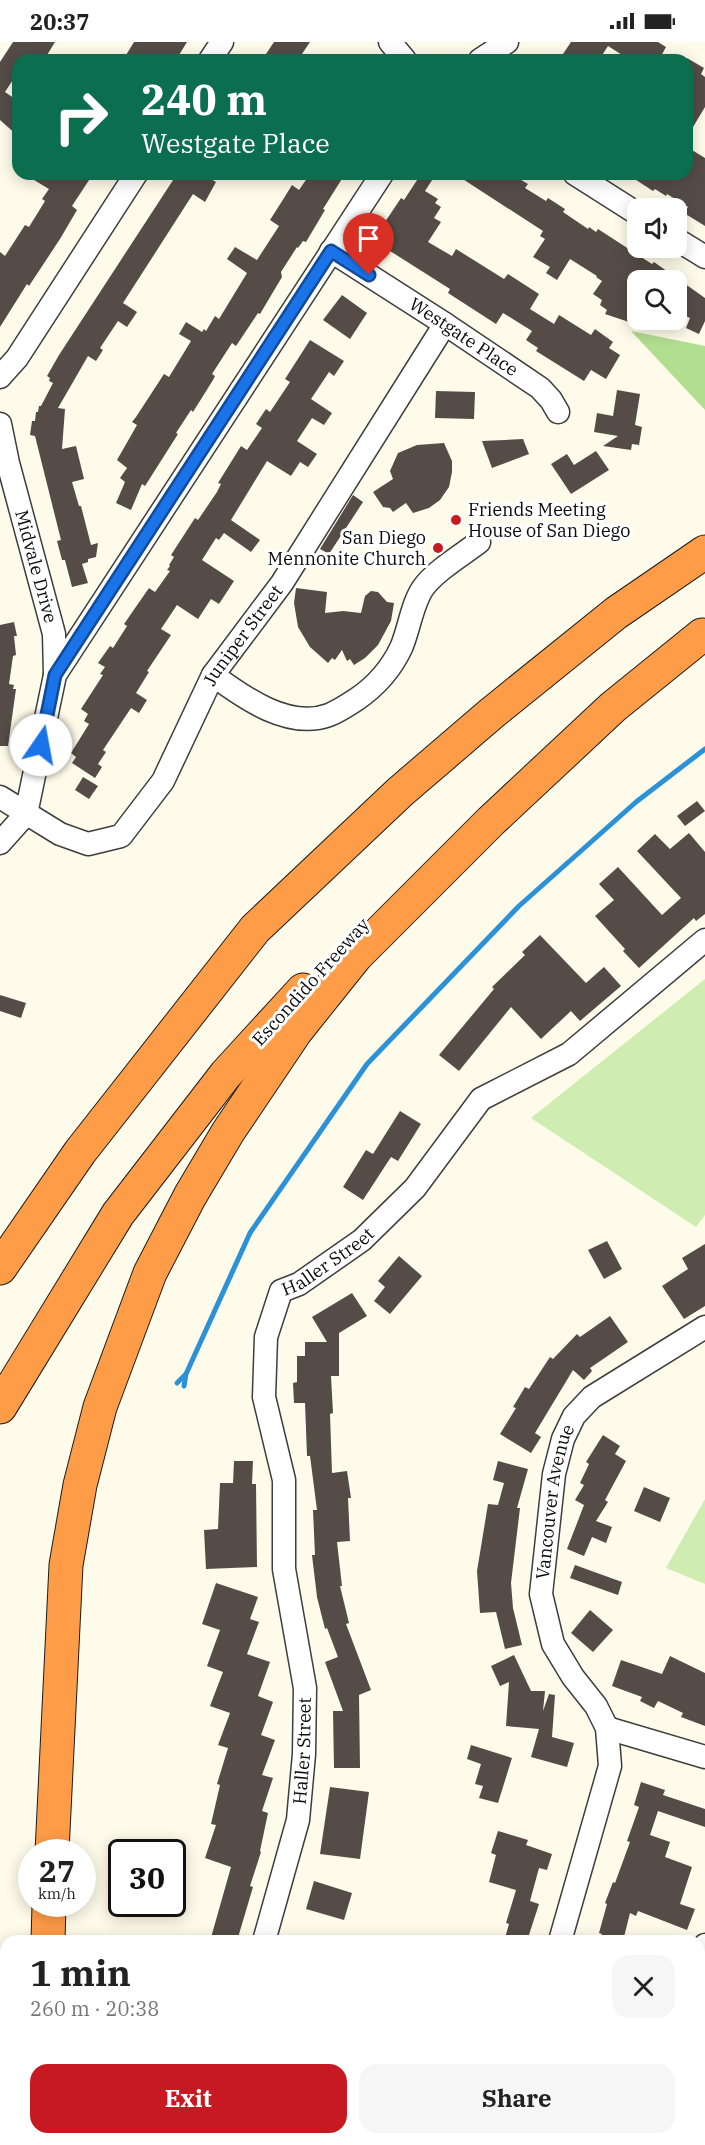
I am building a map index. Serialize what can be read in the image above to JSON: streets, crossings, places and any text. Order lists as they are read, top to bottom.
{
  "streets": {
    "highway": ["Escondido Freeway"],
    "street": [
      "Westgate Place",
      "Midvale Drive",
      "Juniper Street",
      "Haller Street",
      "Vancouver Avenue"
    ]
  },
  "crossings": [
    ["Westgate Place", "Juniper Street"]
  ],
  "places": ["Friends Meeting House of San Diego", "San Diego Mennonite Church"],
  "page": {
    "status": "20:37",
    "turn": ["240 m", "Westgate Place"],
    "speed": "27 km/h",
    "limit": "30",
    "heading": ["1 min", "260 m · 20:38"],
    "buttons": ["Exit", "Share"]
  }
}
